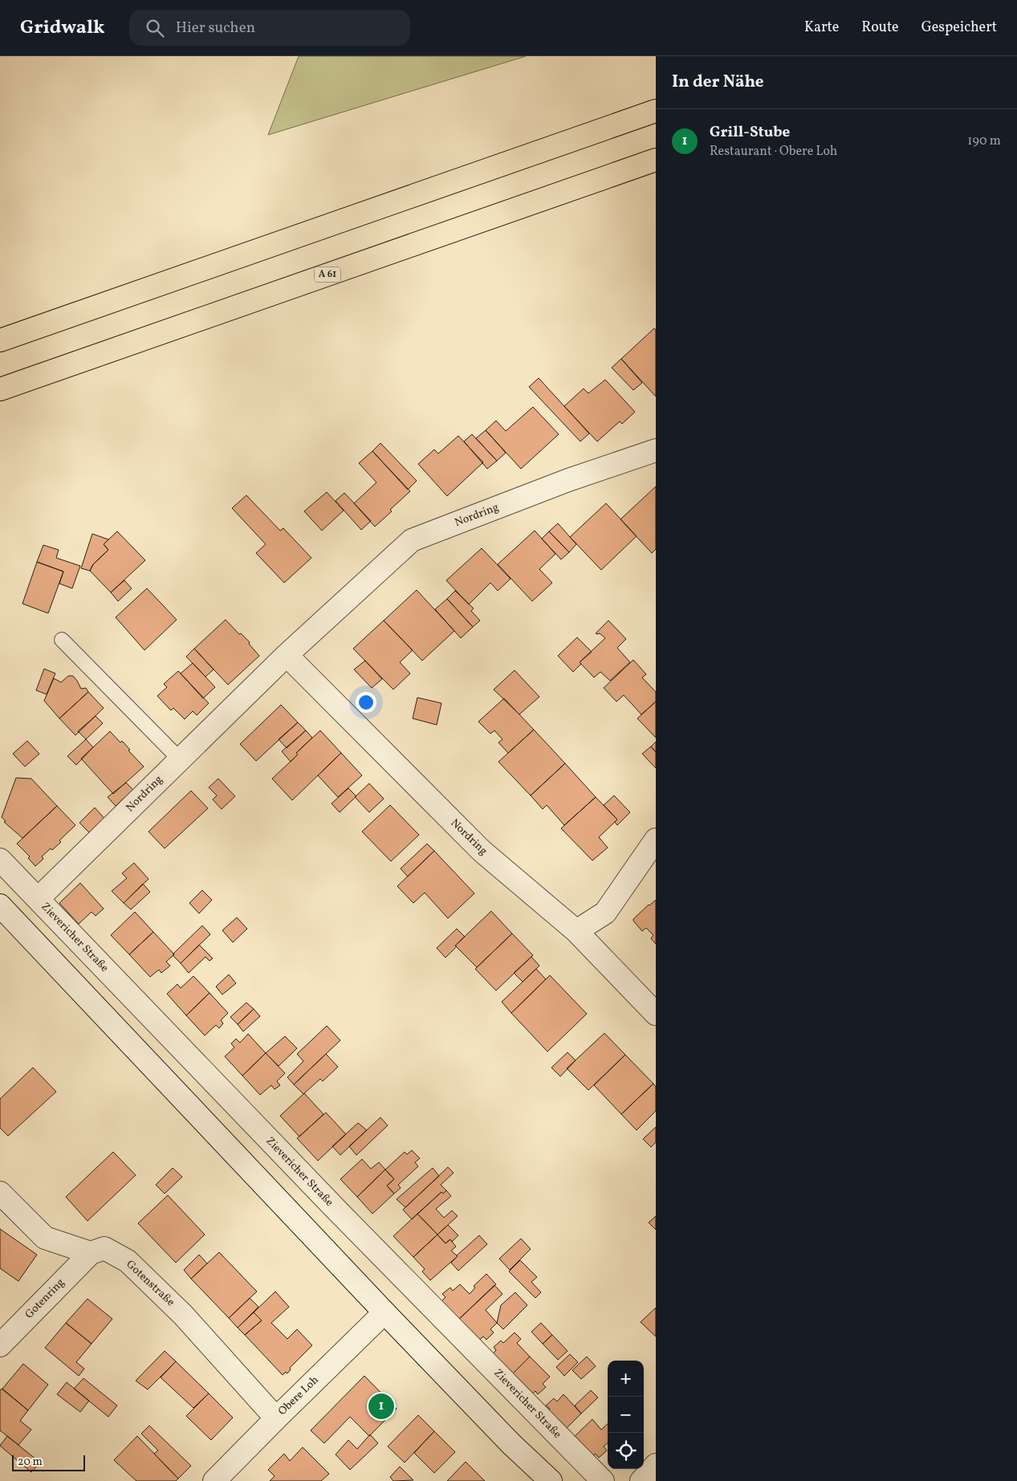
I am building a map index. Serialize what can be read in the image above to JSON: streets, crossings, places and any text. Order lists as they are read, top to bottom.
{
  "streets": {
    "highway": ["A 61"],
    "street": [
      "Nordring",
      "Zievericher Straße",
      "Gotenstraße",
      "Gotenring",
      "Obere Loh"
    ]
  },
  "crossings": [
    ["Nordring", "Zievericher Straße"],
    ["Gotenstraße", "Gotenring"],
    ["Gotenstraße", "Obere Loh"]
  ],
  "scale_bar": "20 m",
  "page": {
    "header": "Gridwalk",
    "search": "Hier suchen",
    "nav": ["Karte", "Route", "Gespeichert"],
    "heading": "In der Nähe",
    "list": [
      {
        "mark": "1",
        "name": "Grill-Stube",
        "note": "Restaurant · Obere Loh",
        "value": "190 m"
      }
    ],
    "map_buttons": ["+", "−"],
    "pins": "1",
    "scale": "20 m"
  }
}
